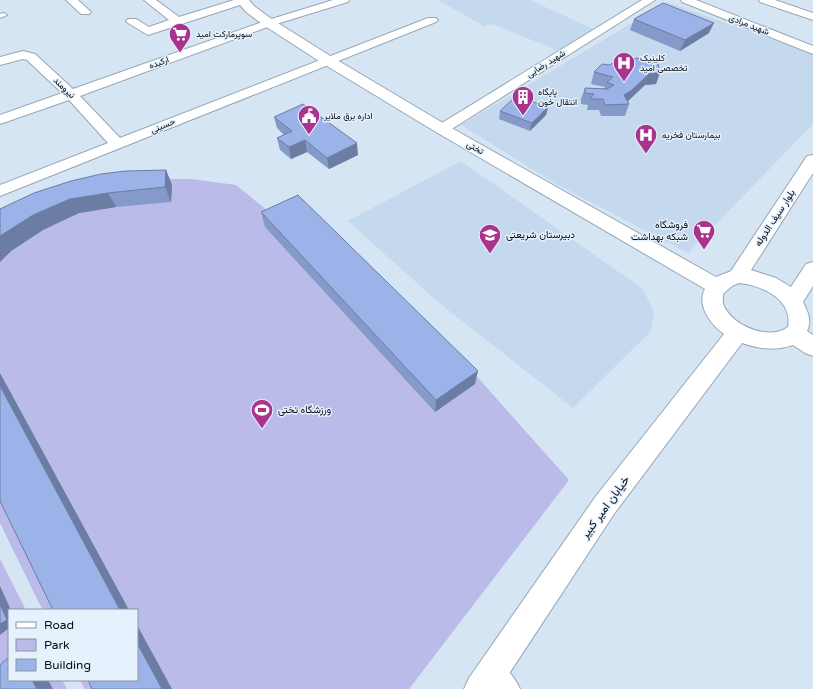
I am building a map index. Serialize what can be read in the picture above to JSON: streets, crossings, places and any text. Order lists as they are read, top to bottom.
{
  "streets": {
    "main road": ["تختی", "بلوار سیف الدوله", "خیابان امیر کبیر"],
    "street": [
      "شهید مرادی",
      "ارکیده",
      "شهید رضایی",
      "نیرومند",
      "حسینی"
    ]
  },
  "crossings": [
    ["ارکیده", "نیرومند"],
    ["ارکیده", "تختی"],
    ["شهید رضایی", "تختی"],
    ["نیرومند", "حسینی"],
    ["حسینی", "تختی"],
    ["تختی", "بلوار سیف الدوله"],
    ["تختی", "خیابان امیر کبیر"],
    ["بلوار سیف الدوله", "خیابان امیر کبیر"]
  ],
  "places": {
    "supermarket": ["سوپرمارکت امید", "فروشگاه شبکه بهداشت"],
    "hospital": ["کلینیک تخصصی امید", "بیمارستان فخریه"],
    "building": ["پایگاه انتقال خون"],
    "public building": ["اداره برق ملایر"],
    "school or university": ["دبیرستان شریعتی"],
    "sports": ["ورزشگاه تختی"]
  },
  "legend": ["Road", "Park", "Building"]
}
